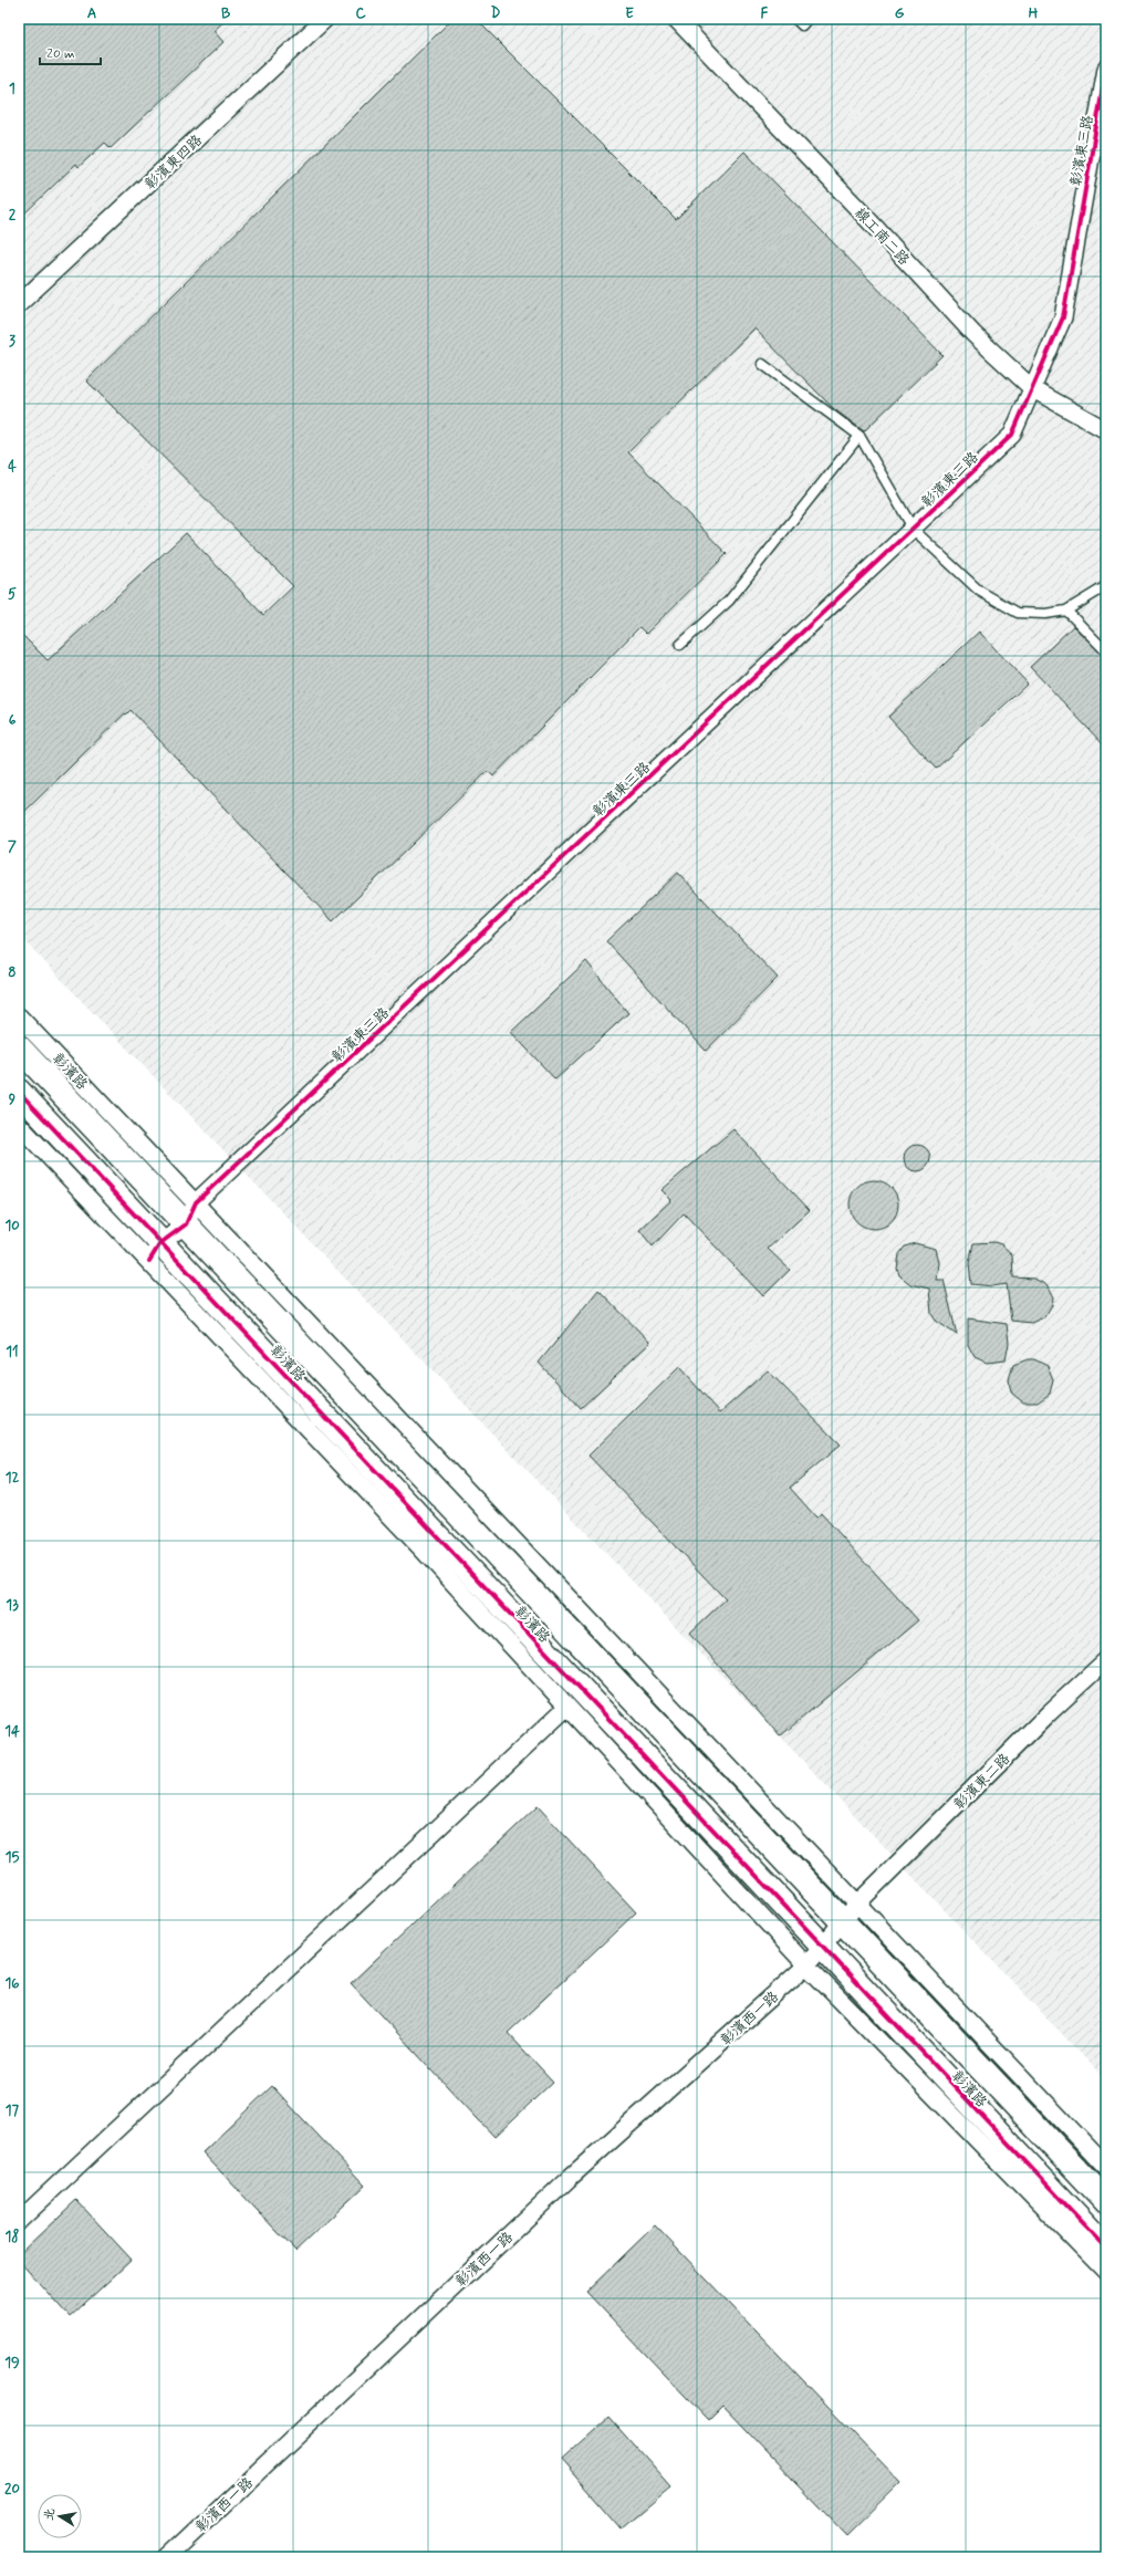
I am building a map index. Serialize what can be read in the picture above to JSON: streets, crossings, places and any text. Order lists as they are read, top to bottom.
{
  "streets": {
    "street": [
      "彰濱東三路",
      "彰濱東四路",
      "線工南二路",
      "彰濱路",
      "彰濱東二路",
      "彰濱西一路"
    ]
  },
  "crossings": [
    ["彰濱東三路", "線工南二路"],
    ["彰濱東三路", "彰濱路"],
    ["彰濱路", "彰濱東二路"],
    ["彰濱路", "彰濱西一路"],
    ["彰濱東二路", "彰濱西一路"]
  ],
  "scale_bar": "20 m",
  "north": "left",
  "grid": {
    "columns": [
      "A",
      "B",
      "C",
      "D",
      "E",
      "F",
      "G",
      "H"
    ],
    "rows": [
      "1",
      "2",
      "3",
      "4",
      "5",
      "6",
      "7",
      "8",
      "9",
      "10",
      "11",
      "12",
      "13",
      "14",
      "15",
      "16",
      "17",
      "18",
      "19",
      "20"
    ]
  }
}
